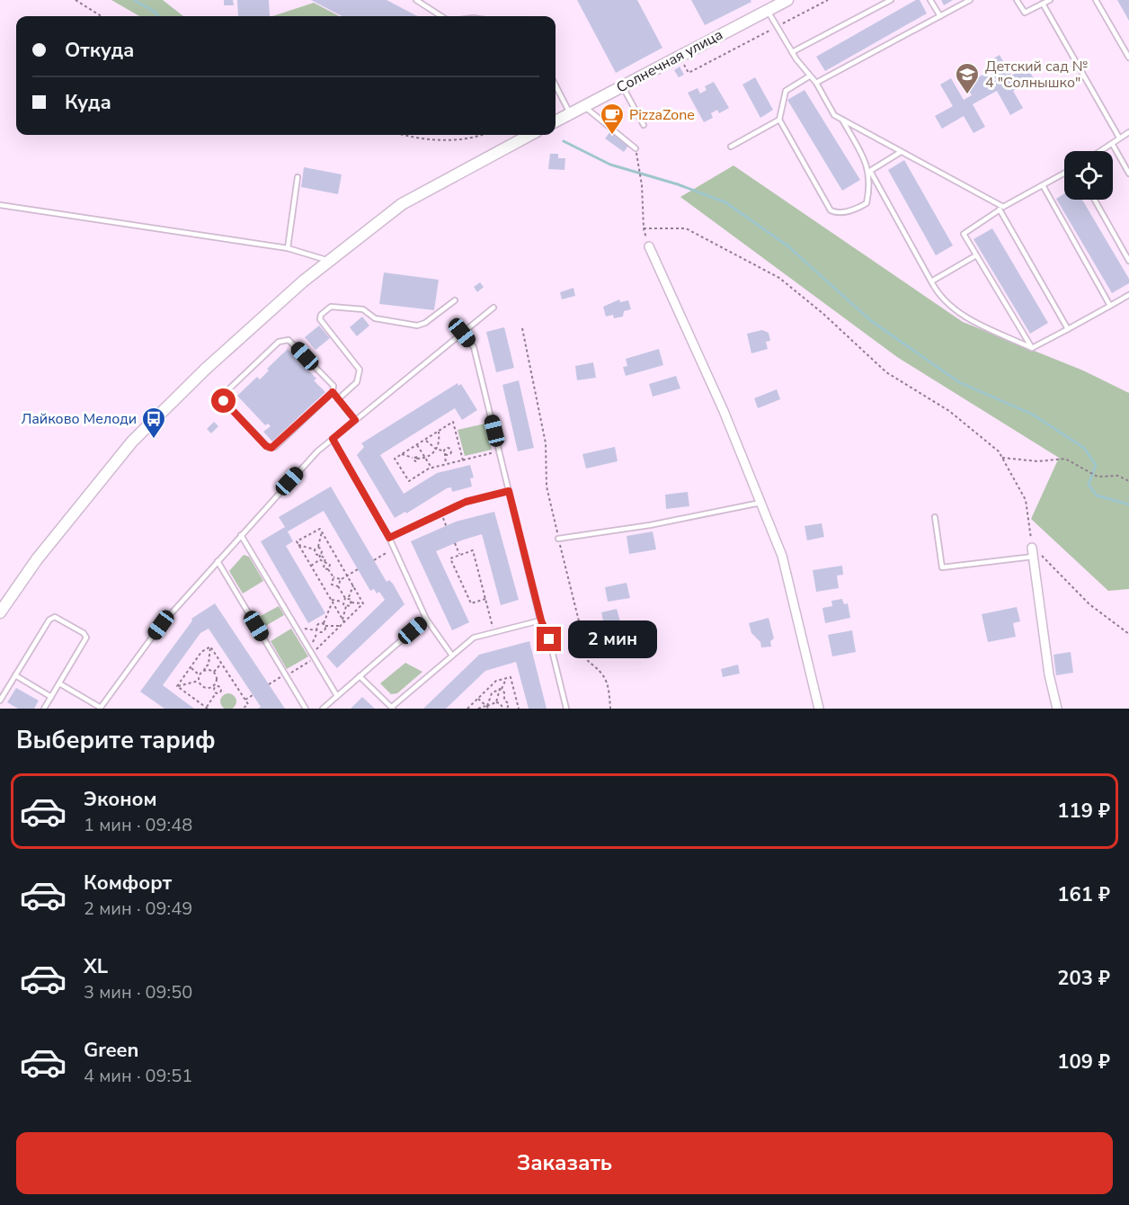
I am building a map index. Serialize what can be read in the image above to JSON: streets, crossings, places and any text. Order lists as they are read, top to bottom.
{
  "streets": {
    "street": ["Солнечная улица"]
  },
  "places": {
    "school or university": ["Детский сад № 4 \"Солнышко\""],
    "cafe": ["PizzaZone"],
    "bus stop": ["Лайково Мелоди"]
  },
  "page": {
    "banner": ["Откуда", "Куда"],
    "bubble": "2 мин",
    "heading": "Выберите тариф",
    "list": [
      {
        "name": "Эконом",
        "note": "1 мин · 09:48",
        "value": "119 ₽"
      },
      {
        "name": "Комфорт",
        "note": "2 мин · 09:49",
        "value": "161 ₽"
      },
      {
        "name": "XL",
        "note": "3 мин · 09:50",
        "value": "203 ₽"
      },
      {
        "name": "Green",
        "note": "4 мин · 09:51",
        "value": "109 ₽"
      }
    ],
    "buttons": "Заказать"
  }
}
